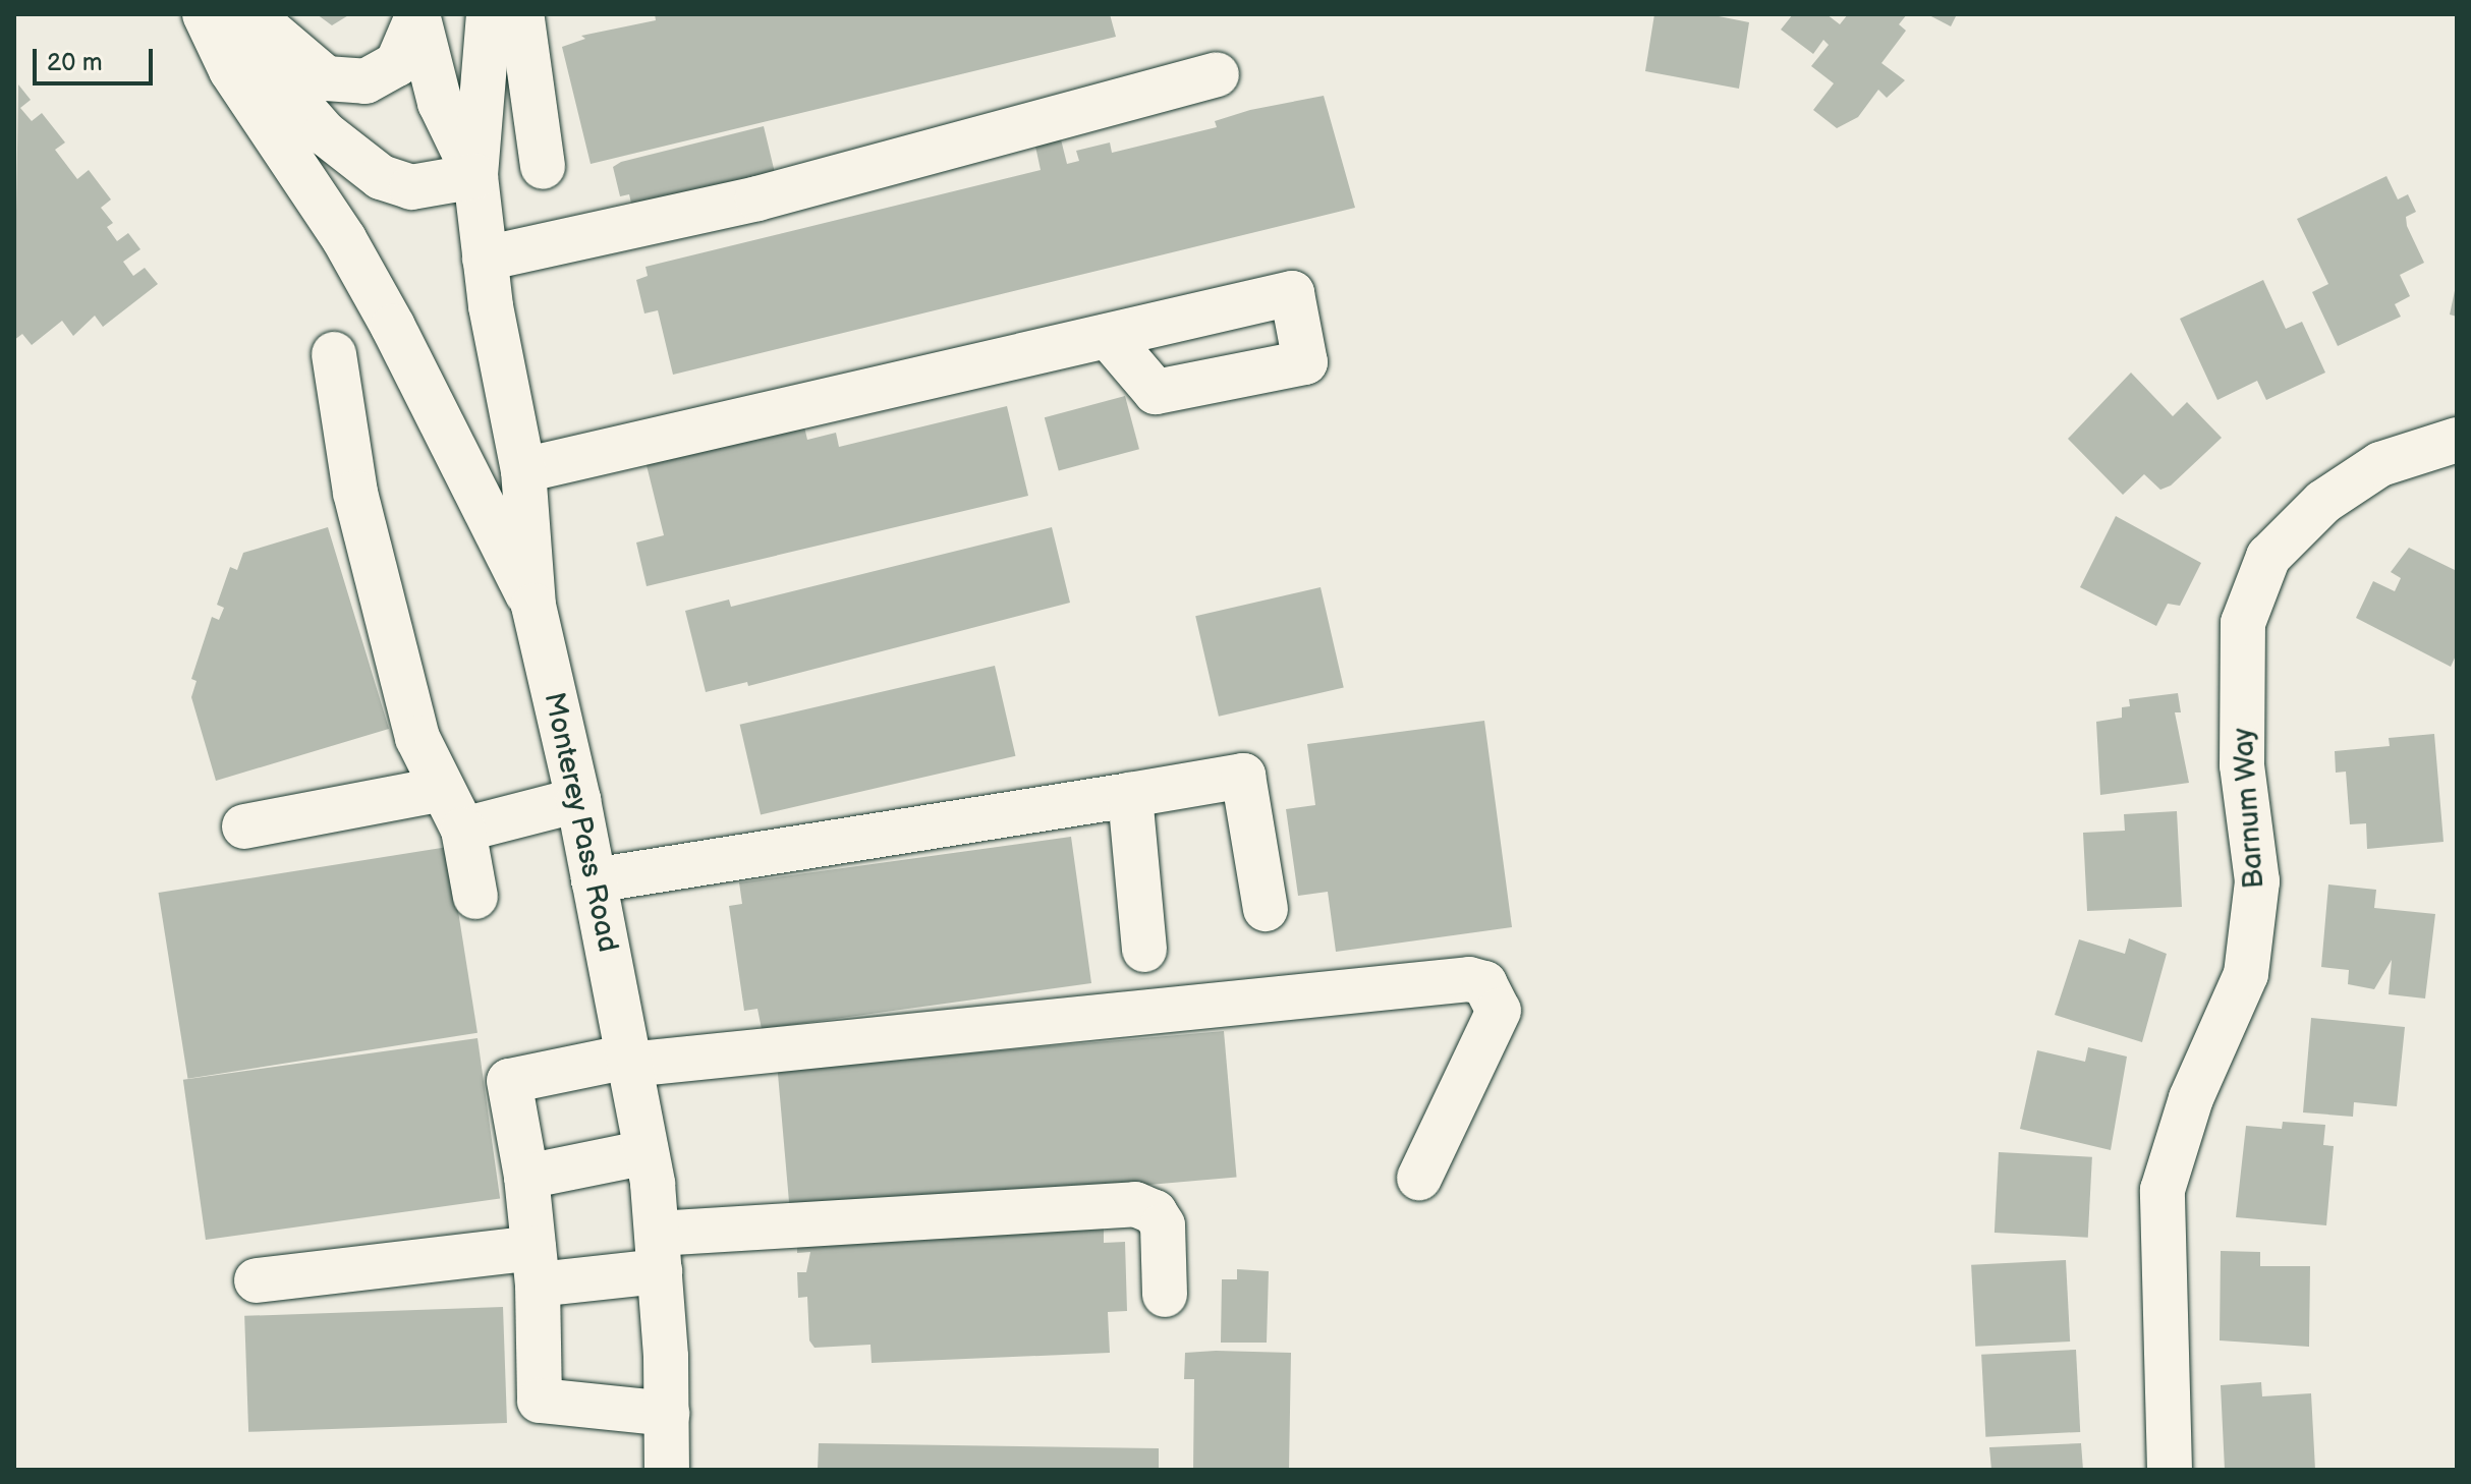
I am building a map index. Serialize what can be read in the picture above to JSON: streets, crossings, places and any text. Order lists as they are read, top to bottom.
{
  "streets": {
    "main road": ["Barnum Way", "Monterey Pass Road"]
  },
  "scale_bar": "20 m"
}
